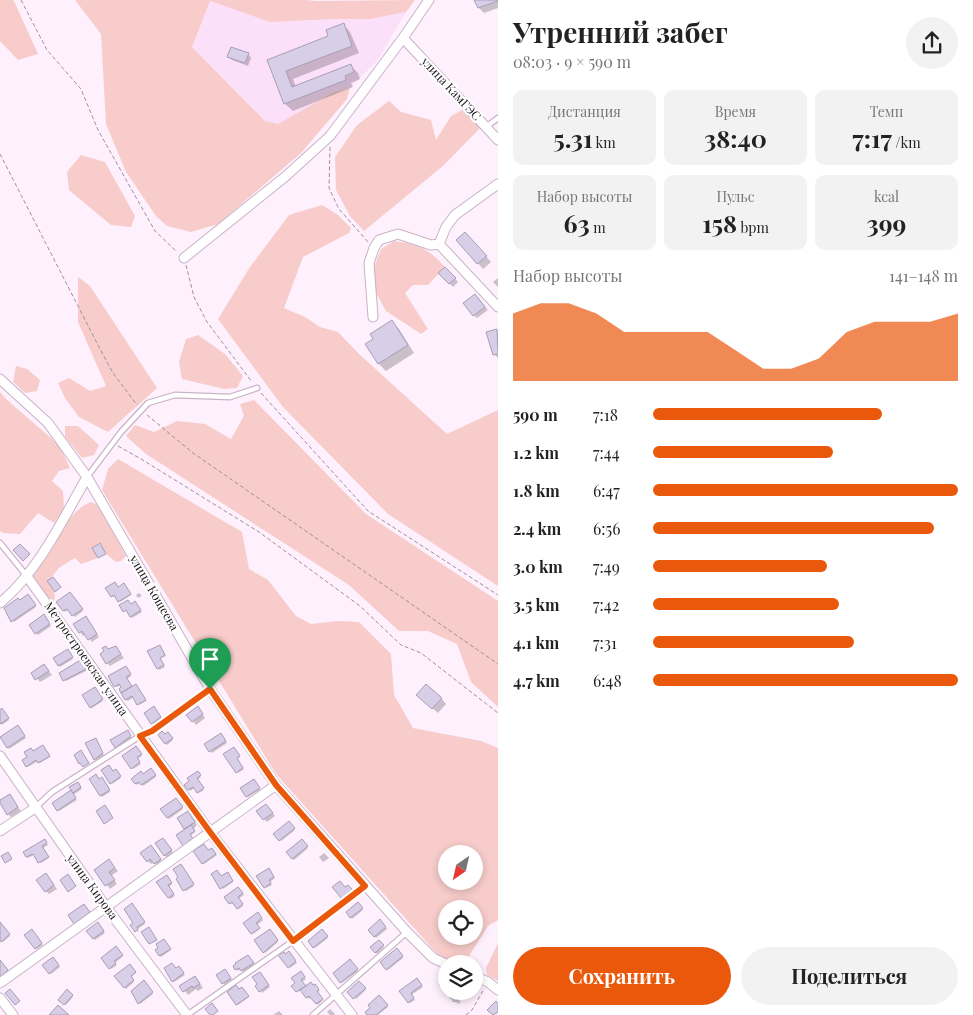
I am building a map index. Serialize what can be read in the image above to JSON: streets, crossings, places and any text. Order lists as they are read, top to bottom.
{
  "streets": {
    "street": [
      "улица КамГЭС",
      "улица Кощеева",
      "Метростроевская улица",
      "улица Кирова"
    ]
  },
  "north": "bottom left",
  "page": {
    "heading": ["Утренний забег", "08:03 · 9 × 590 m"],
    "stats": [
      ["Дистанция", "5.31 km"],
      ["Время", "38:40"],
      ["Темп", "7:17 /km"],
      ["Набор высоты", "63 m"],
      ["Пульс", "158 bpm"],
      ["kcal", "399"]
    ],
    "chart": ["Набор высоты", "141–148 m"],
    "list": [
      {
        "name": "590 m",
        "note": "7:18"
      },
      {
        "name": "1.2 km",
        "note": "7:44"
      },
      {
        "name": "1.8 km",
        "note": "6:47"
      },
      {
        "name": "2.4 km",
        "note": "6:56"
      },
      {
        "name": "3.0 km",
        "note": "7:49"
      },
      {
        "name": "3.5 km",
        "note": "7:42"
      },
      {
        "name": "4.1 km",
        "note": "7:31"
      },
      {
        "name": "4.7 km",
        "note": "6:48"
      }
    ],
    "buttons": ["Сохранить", "Поделиться"]
  }
}
